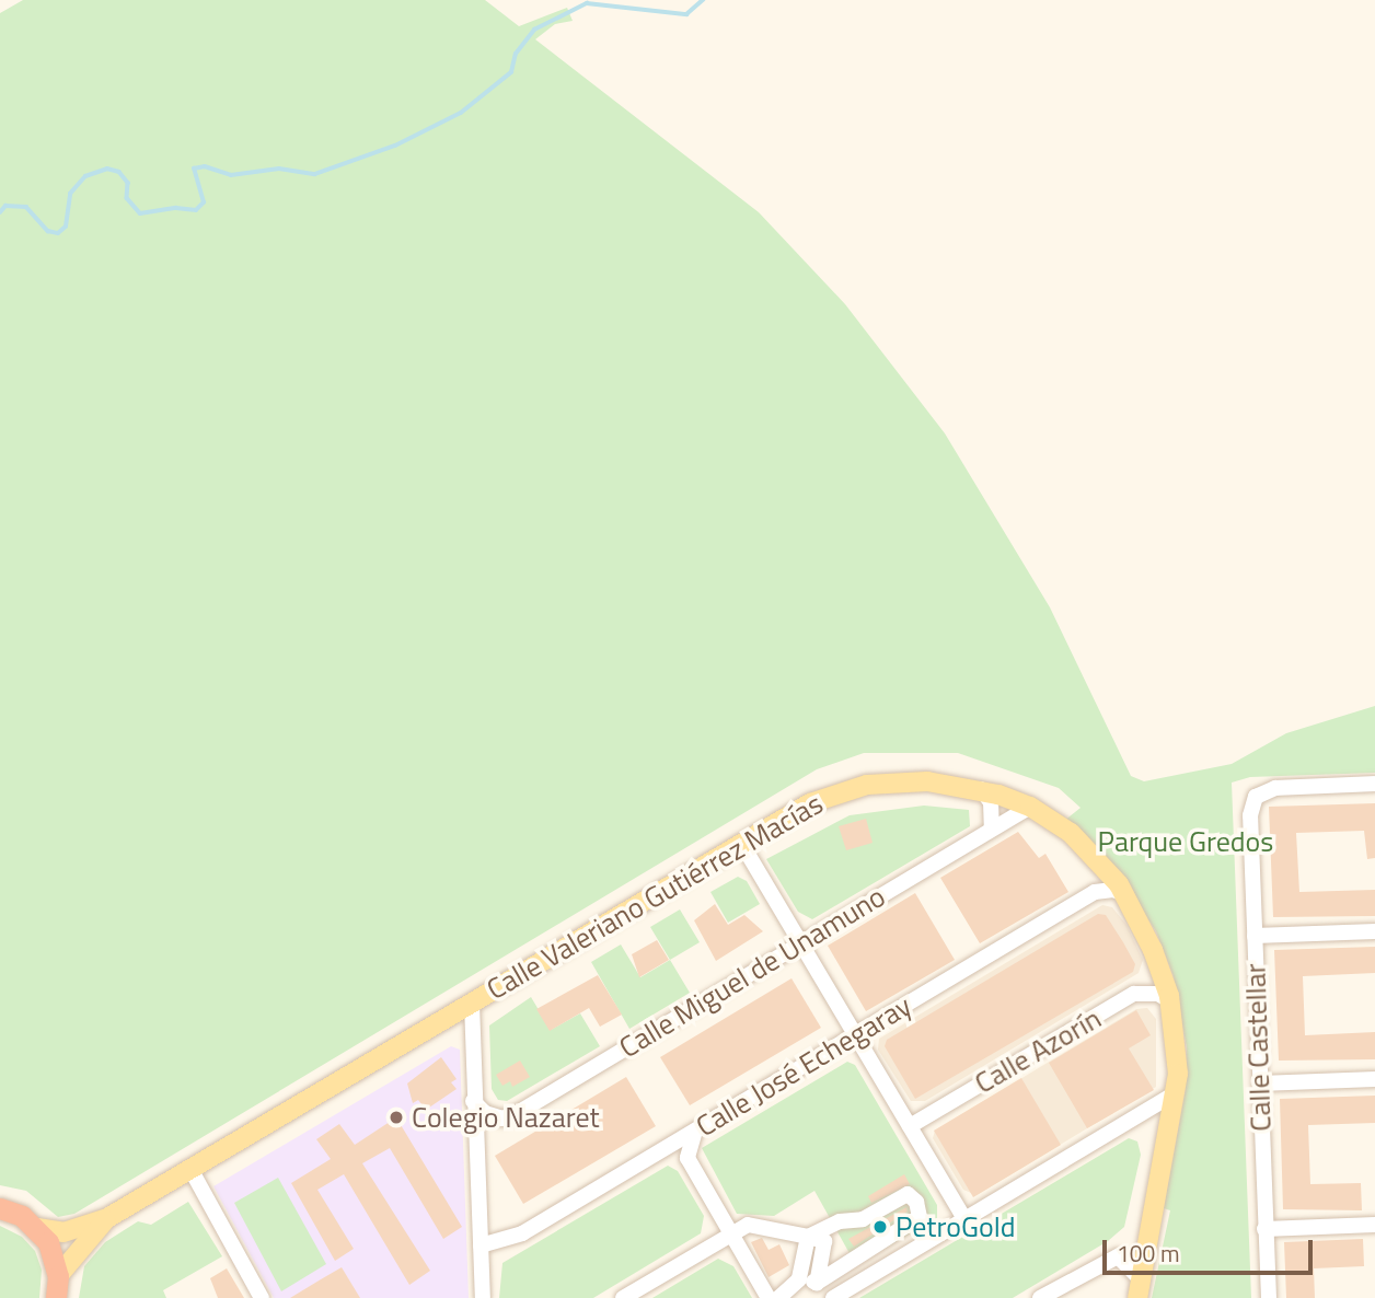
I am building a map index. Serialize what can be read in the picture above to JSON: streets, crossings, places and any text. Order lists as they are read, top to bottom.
{
  "streets": {
    "main road": ["Calle Valeriano Gutiérrez Macías"],
    "street": [
      "Calle Miguel de Unamuno",
      "Calle Castellar",
      "Calle Azorín",
      "Calle José Echegaray"
    ]
  },
  "crossings": [
    ["Calle Valeriano Gutiérrez Macías", "Calle Miguel de Unamuno"],
    ["Calle Valeriano Gutiérrez Macías", "Calle Azorín"],
    ["Calle Valeriano Gutiérrez Macías", "Calle José Echegaray"]
  ],
  "parks": ["Parque Gredos"],
  "places": ["Colegio Nazaret", "PetroGold"],
  "scale_bar": "100 m"
}
